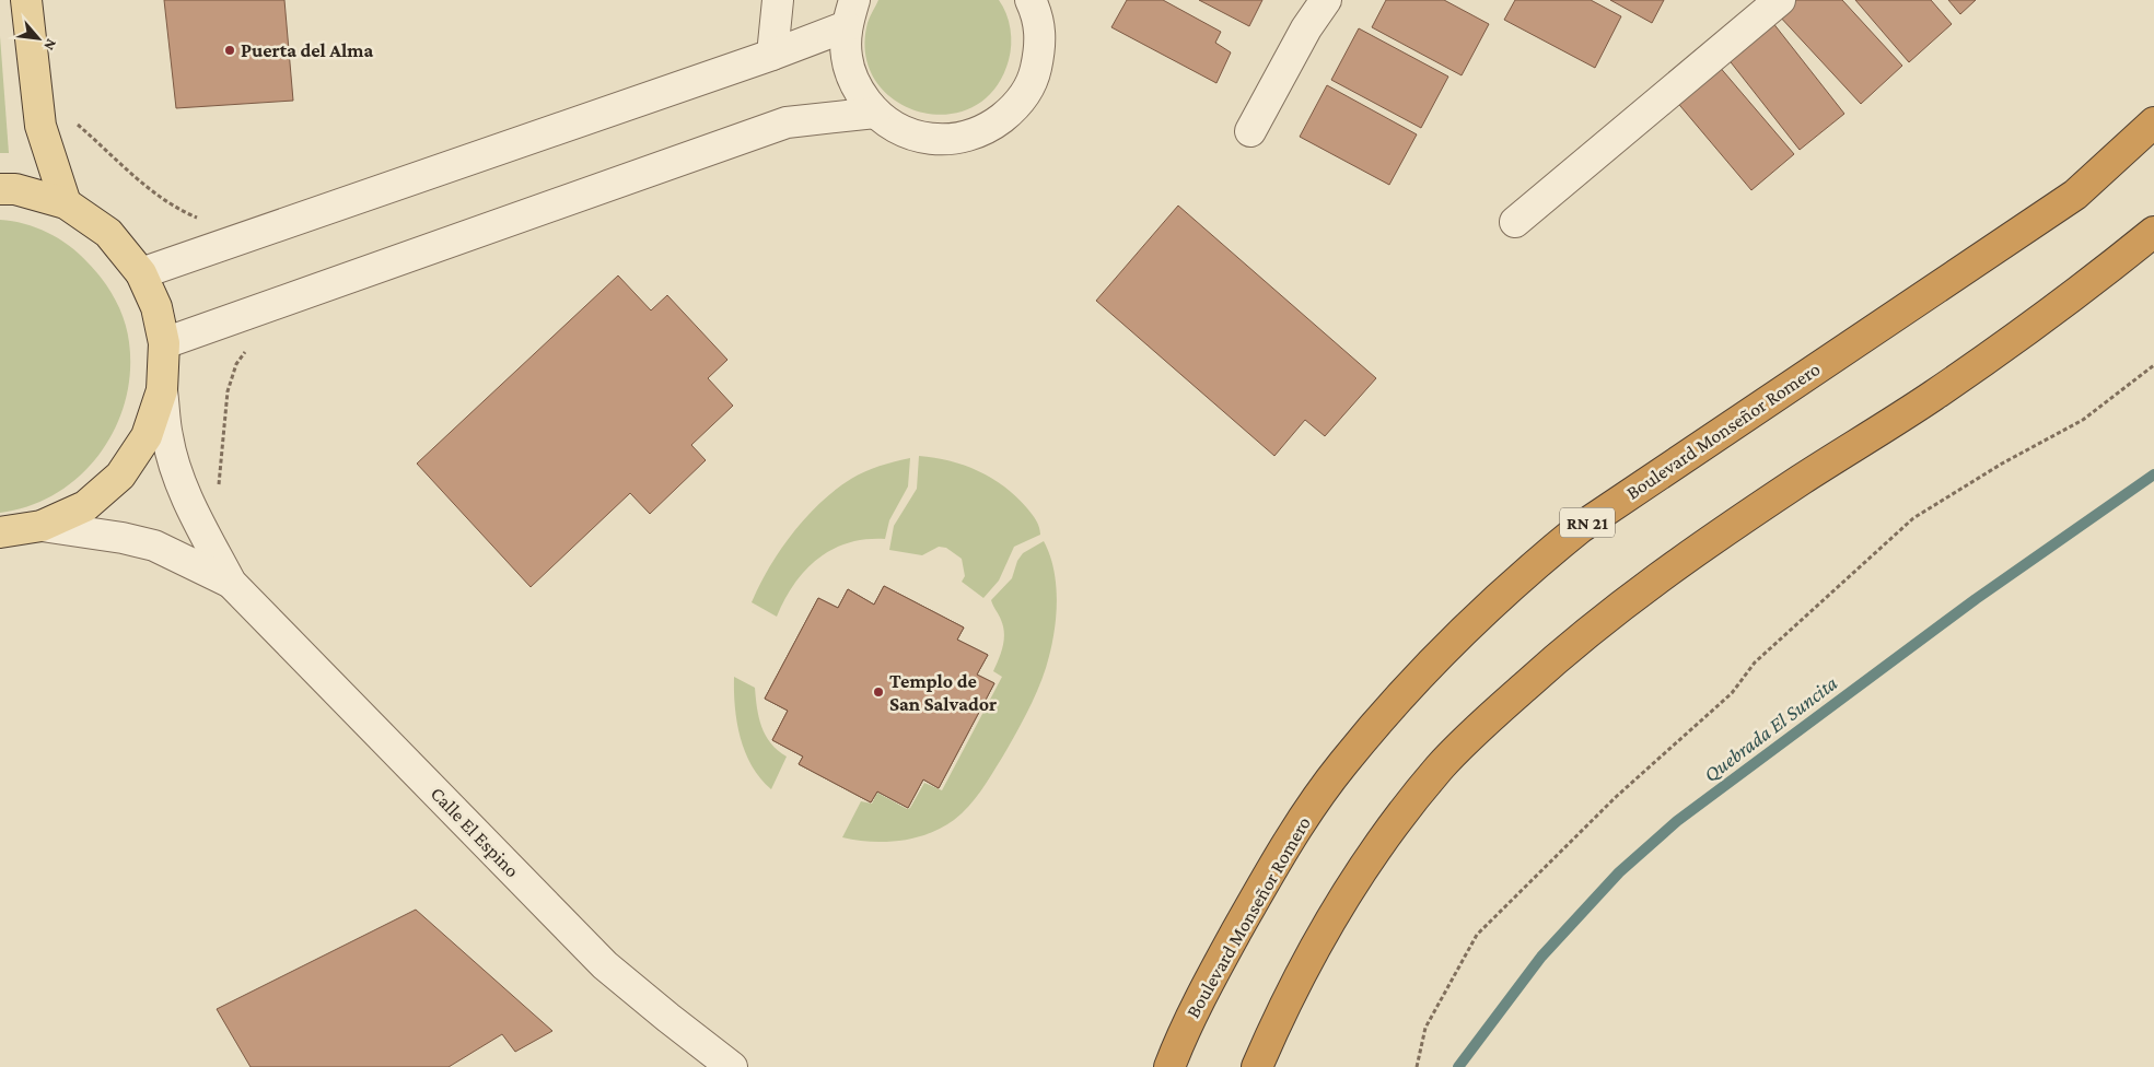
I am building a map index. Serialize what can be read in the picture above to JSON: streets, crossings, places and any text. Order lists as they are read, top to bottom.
{
  "streets": {
    "highway": ["Boulevard Monseñor Romero", "RN 21"],
    "street": ["Calle El Espino"]
  },
  "water": ["Quebrada El Suncita"],
  "places": ["Puerta del Alma", "Templo de San Salvador"],
  "north": "bottom right"
}
